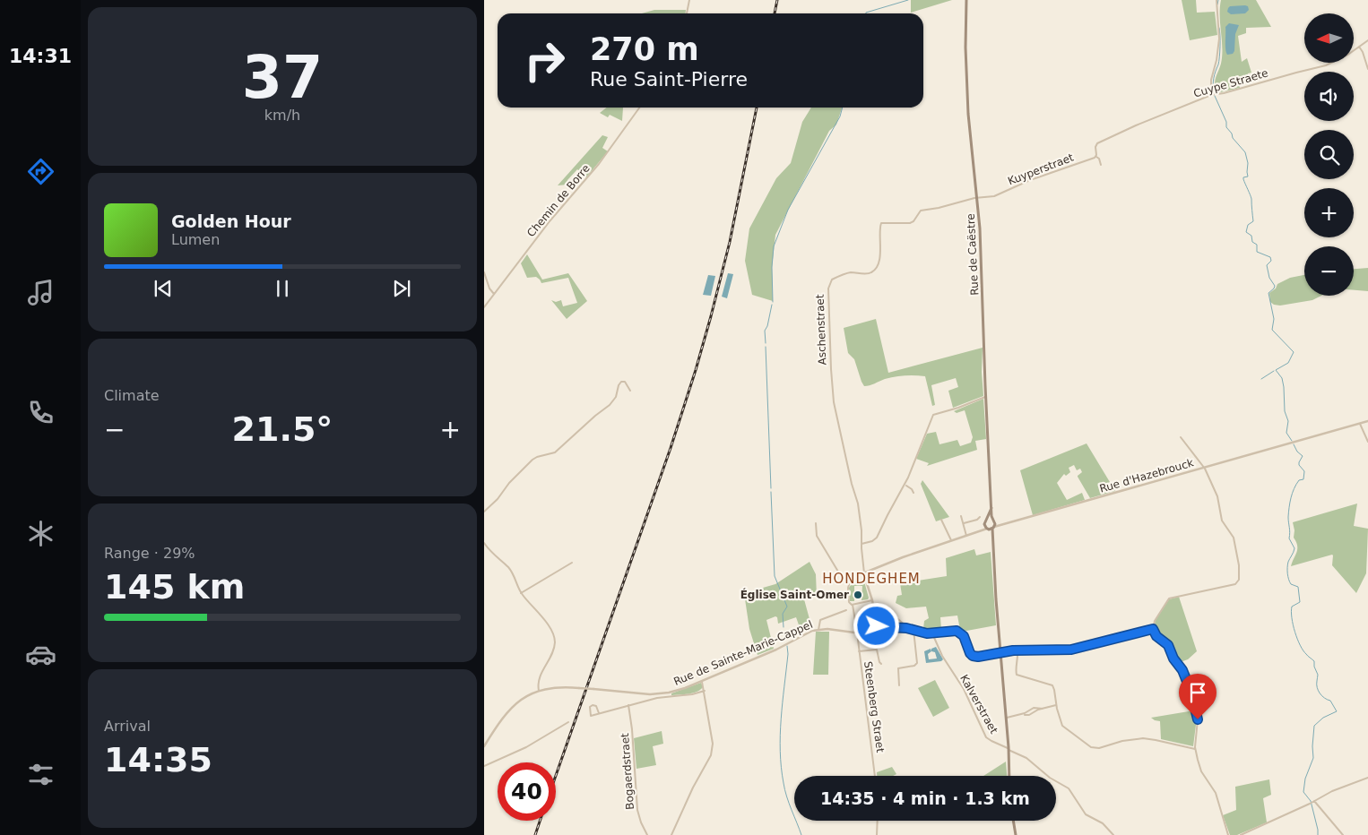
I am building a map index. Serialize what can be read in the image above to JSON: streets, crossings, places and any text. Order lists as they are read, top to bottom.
{
  "streets": {
    "main road": ["Rue de Caëstre"],
    "street": [
      "Cuype Straete",
      "Kuyperstraet",
      "Chemin de Borre",
      "Aschenstraet",
      "Rue d'Hazebrouck",
      "Rue de Sainte-Marie-Cappel",
      "Kalverstraet",
      "Steenberg Straet",
      "Bogaerdstraet"
    ]
  },
  "crossings": [
    ["Cuype Straete", "Kuyperstraet"],
    ["Kuyperstraet", "Rue de Caëstre"],
    ["Kuyperstraet", "Aschenstraet"],
    ["Rue de Caëstre", "Aschenstraet"],
    ["Rue de Sainte-Marie-Cappel", "Steenberg Straet"],
    ["Rue de Sainte-Marie-Cappel", "Bogaerdstraet"]
  ],
  "districts": ["HONDEGHEM"],
  "places": ["Église Saint-Omer"],
  "north": "left",
  "page": {
    "tabs": "14:31",
    "tile": [
      ["37", "km/h"],
      "Climate",
      ["Range · 29%", "145 km"],
      ["Arrival", "14:35"]
    ],
    "map_buttons": ["+", "−"],
    "turn": ["270 m", "Rue Saint-Pierre"],
    "song": ["Golden Hour", "Lumen"],
    "heat": ["−", "21.5°", "+"],
    "limit": "40",
    "trip": "14:35 · 4 min · 1.3 km"
  }
}
